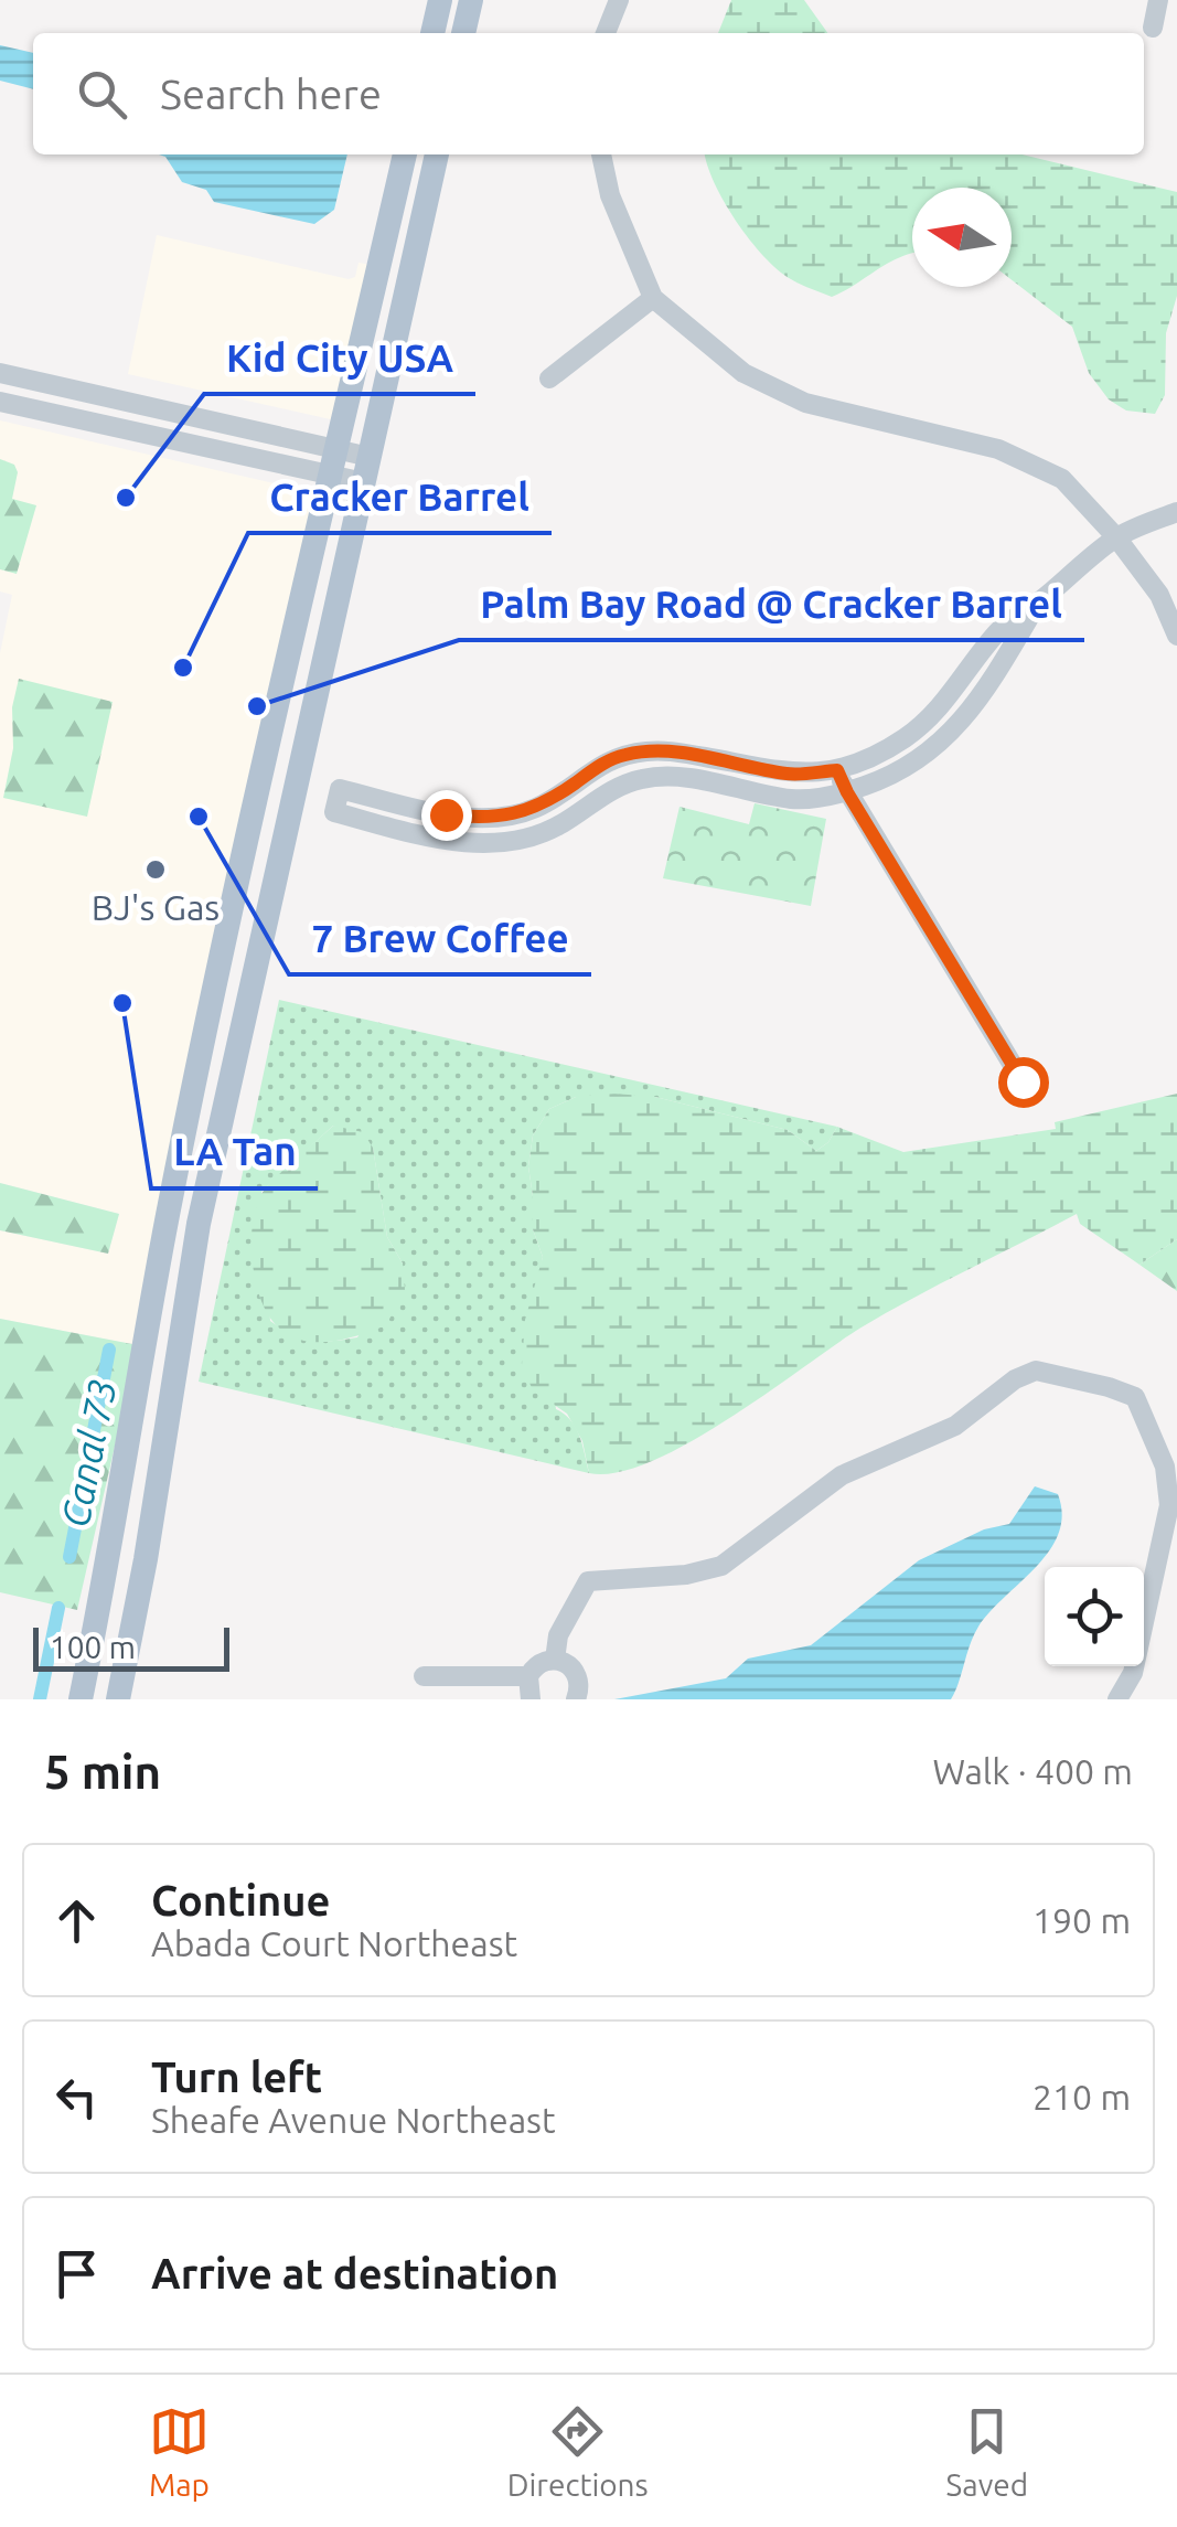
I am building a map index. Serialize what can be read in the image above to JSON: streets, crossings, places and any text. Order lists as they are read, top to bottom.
{
  "water": ["Canal 73"],
  "places": [
    "Kid City USA",
    "Cracker Barrel",
    "Palm Bay Road @ Cracker Barrel",
    "7 Brew Coffee",
    "BJ's Gas",
    "LA Tan"
  ],
  "scale_bar": "100 m",
  "north": "left",
  "page": {
    "search": "Search here",
    "scale": "100 m",
    "heading": ["5 min", "Walk · 400 m"],
    "list": [
      ["Continue", "Abada Court Northeast", "190 m"],
      ["Turn left", "Sheafe Avenue Northeast", "210 m"],
      "Arrive at destination"
    ],
    "nav": ["Map", "Directions", "Saved"]
  }
}
